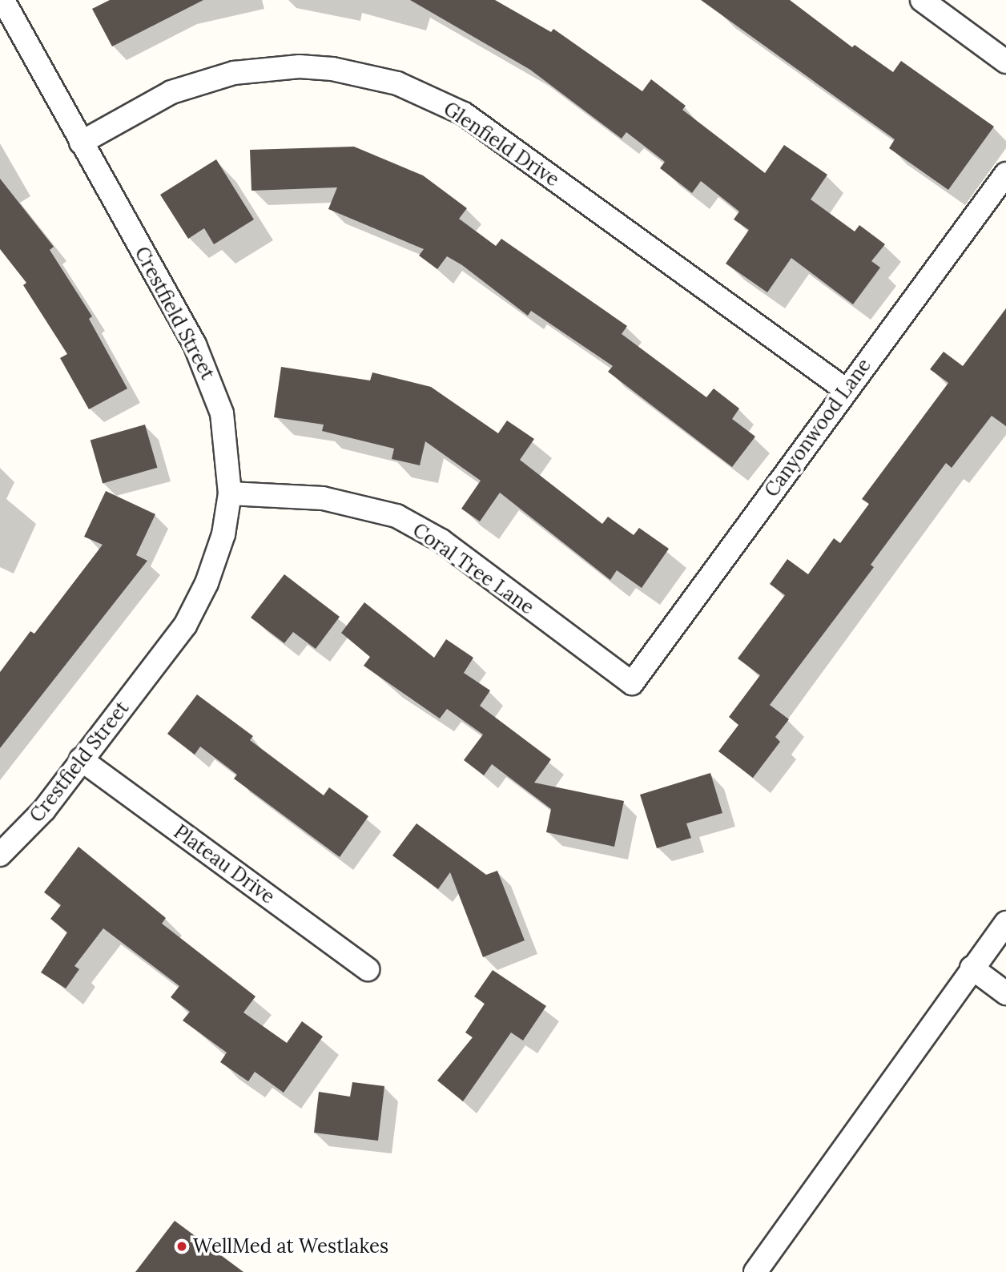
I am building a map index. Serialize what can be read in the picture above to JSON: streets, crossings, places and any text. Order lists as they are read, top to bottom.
{
  "streets": {
    "street": [
      "Glenfield Drive",
      "Crestfield Street",
      "Canyonwood Lane",
      "Coral Tree Lane",
      "Plateau Drive"
    ]
  },
  "crossings": [
    ["Glenfield Drive", "Crestfield Street"],
    ["Glenfield Drive", "Canyonwood Lane"],
    ["Crestfield Street", "Coral Tree Lane"],
    ["Crestfield Street", "Plateau Drive"],
    ["Canyonwood Lane", "Coral Tree Lane"]
  ],
  "places": ["WellMed at Westlakes"]
}
